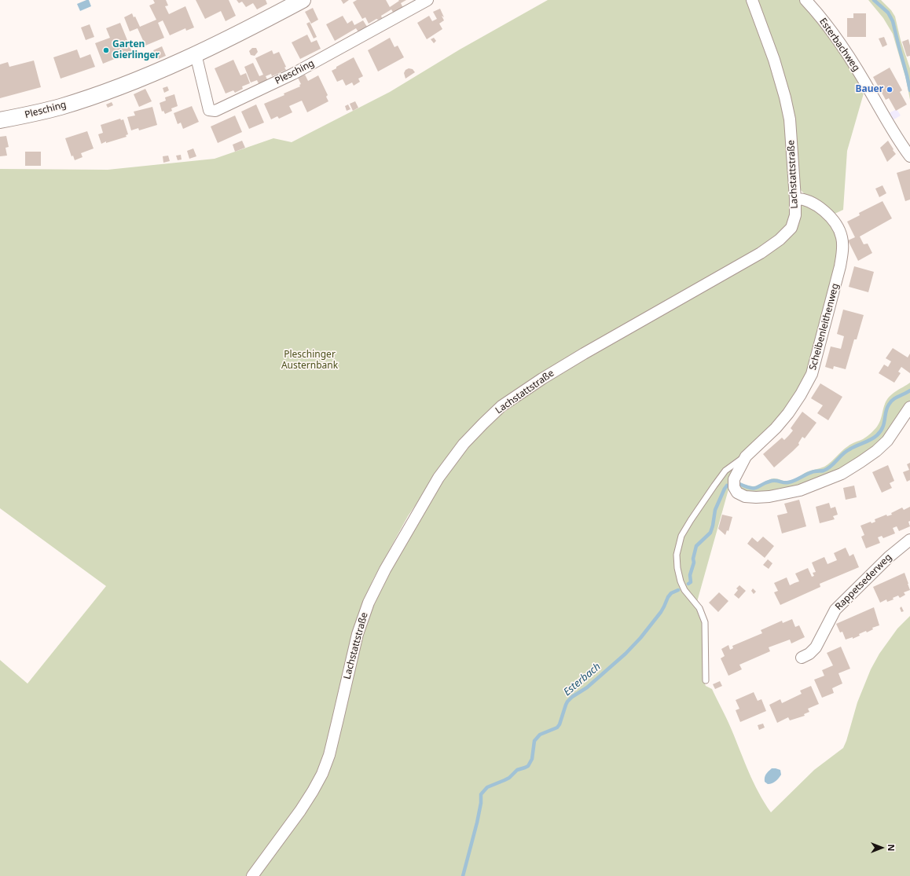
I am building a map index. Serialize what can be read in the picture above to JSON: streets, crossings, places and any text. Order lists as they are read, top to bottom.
{
  "streets": {
    "main road": ["Plesching"],
    "street": [
      "Esterbachweg",
      "Lachstattstraße",
      "Scheibenleithenweg",
      "Rappetsederweg"
    ]
  },
  "crossings": [
    ["Lachstattstraße", "Scheibenleithenweg"]
  ],
  "water": ["Esterbach"],
  "parks": ["Pleschinger Austernbank"],
  "places": ["Garten Gierlinger", "Bauer"],
  "north": "right"
}
